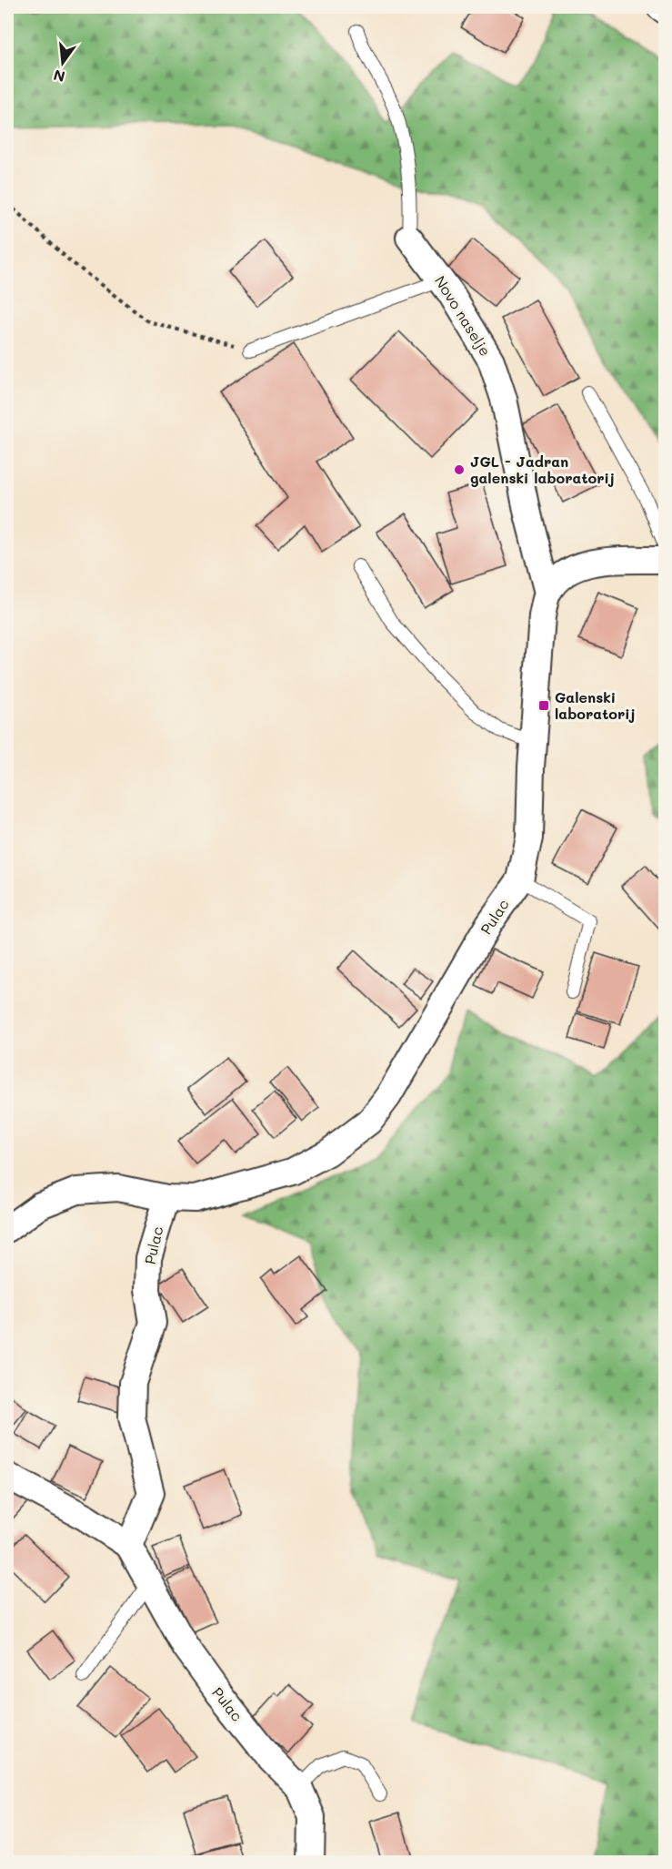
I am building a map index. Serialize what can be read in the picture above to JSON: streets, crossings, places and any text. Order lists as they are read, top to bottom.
{
  "streets": {
    "street": ["Novo naselje", "Pulac"]
  },
  "crossings": [
    ["Novo naselje", "Pulac"]
  ],
  "places": {
    "other": ["JGL - Jadran galenski laboratorij"],
    "transit": ["Galenski laboratorij"]
  },
  "north": "bottom"
}
